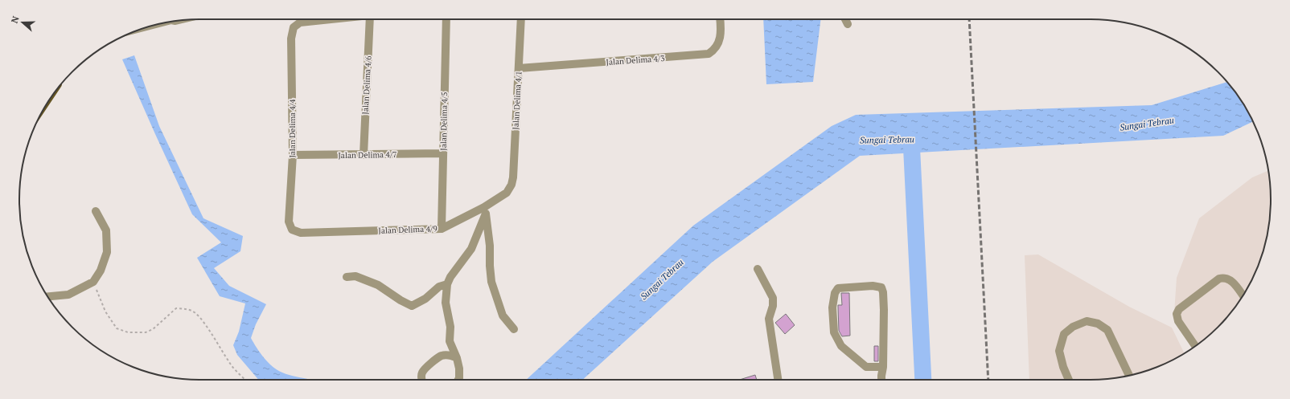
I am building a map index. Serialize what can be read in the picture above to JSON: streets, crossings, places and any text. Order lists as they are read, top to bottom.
{
  "streets": {
    "street": [
      "Jalan Delima 4/3",
      "Jalan Delima 4/6",
      "Jalan Delima 4/1",
      "Jalan Delima 4/5",
      "Jalan Delima 4/4",
      "Jalan Delima 4/7",
      "Jalan Delima 4/9"
    ]
  },
  "crossings": [
    ["Jalan Delima 4/3", "Jalan Delima 4/1"],
    ["Jalan Delima 4/6", "Jalan Delima 4/7"],
    ["Jalan Delima 4/1", "Jalan Delima 4/9"],
    ["Jalan Delima 4/5", "Jalan Delima 4/7"],
    ["Jalan Delima 4/5", "Jalan Delima 4/9"],
    ["Jalan Delima 4/4", "Jalan Delima 4/7"],
    ["Jalan Delima 4/4", "Jalan Delima 4/9"]
  ],
  "water": ["Sungai Tebrau"],
  "north": "left"
}
